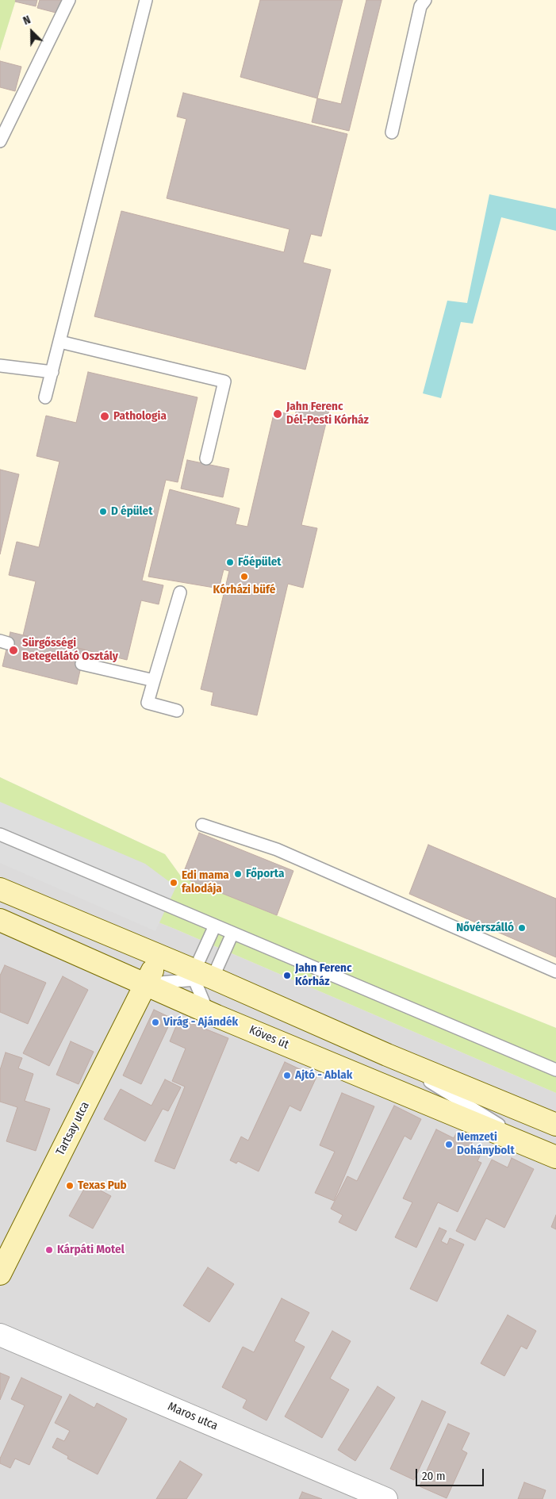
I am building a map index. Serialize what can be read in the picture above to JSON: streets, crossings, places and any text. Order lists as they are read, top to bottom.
{
  "streets": {
    "street": ["Köves út", "Tartsay utca", "Maros utca"]
  },
  "crossings": [
    ["Köves út", "Tartsay utca"]
  ],
  "places": [
    "Jahn Ferenc Dél-Pesti Kórház",
    "Pathologia",
    "D épület",
    "Főépület",
    "Kórházi büfé",
    "Sürgősségi Betegellátó Osztály",
    "Főporta",
    "Edi mama falodája",
    "Nővérszálló",
    "Jahn Ferenc Kórház",
    "Virág - Ajándék",
    "Ajtó - Ablak",
    "Nemzeti Dohánybolt",
    "Texas Pub",
    "Kárpáti Motel"
  ],
  "scale_bar": "20 m",
  "north": "top left"
}
